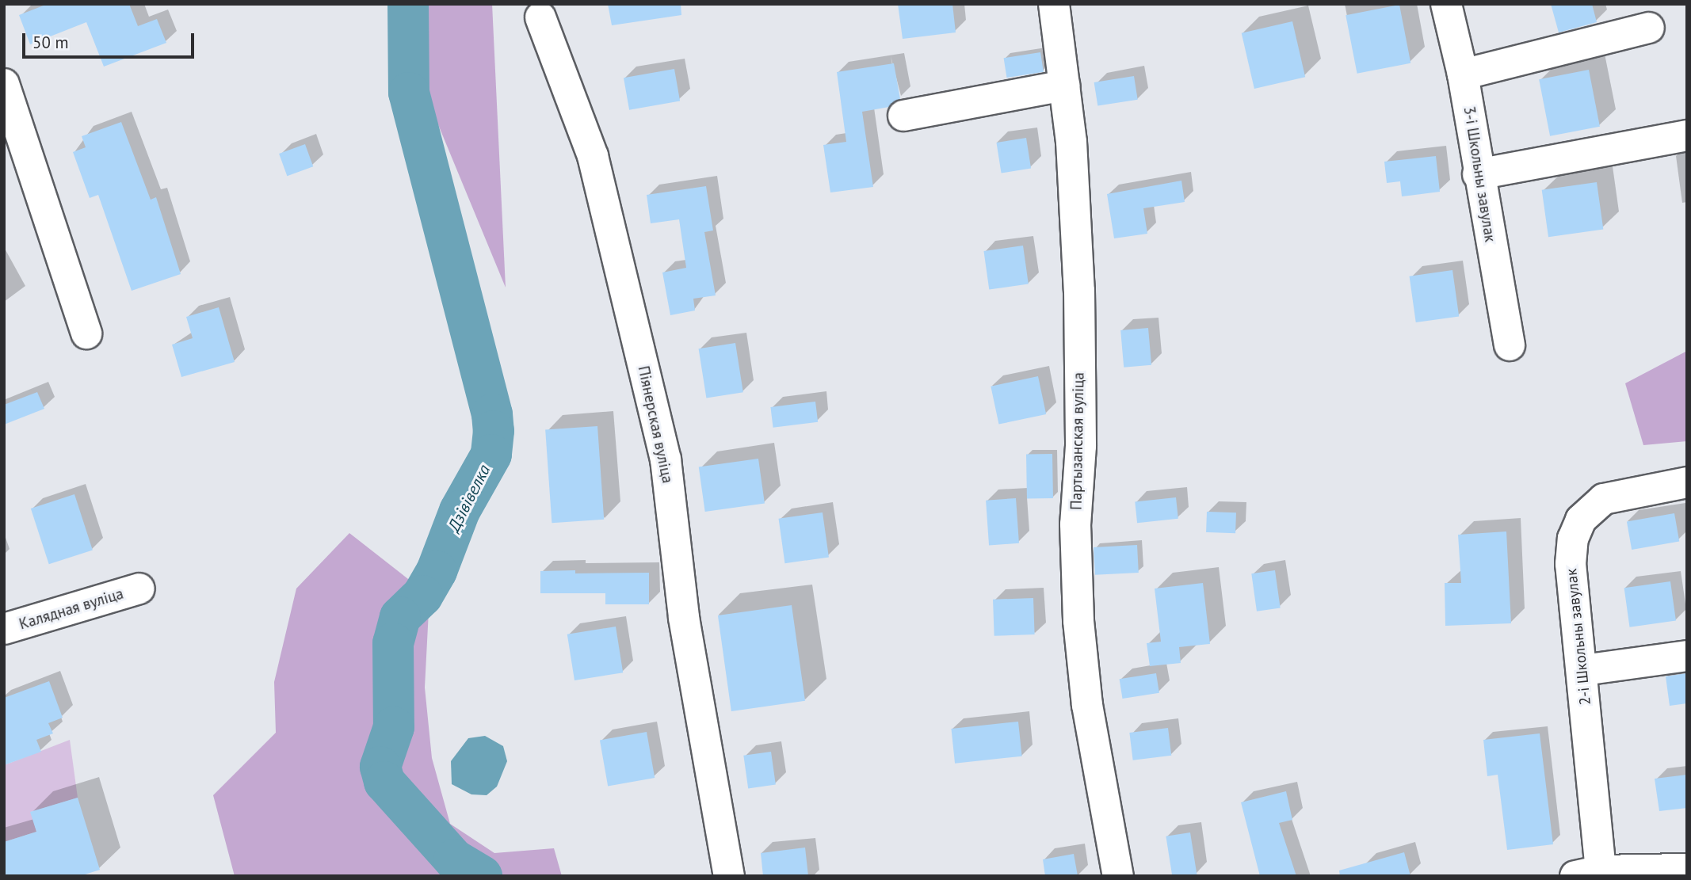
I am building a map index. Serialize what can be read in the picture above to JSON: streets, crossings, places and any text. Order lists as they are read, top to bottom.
{
  "streets": {
    "street": [
      "3-і Школьны завулак",
      "Піянерская вуліца",
      "Партызанская вуліца",
      "Калядная вуліца",
      "2-і Школьны завулак"
    ]
  },
  "water": ["Дзівівелка"],
  "scale_bar": "50 m"
}
